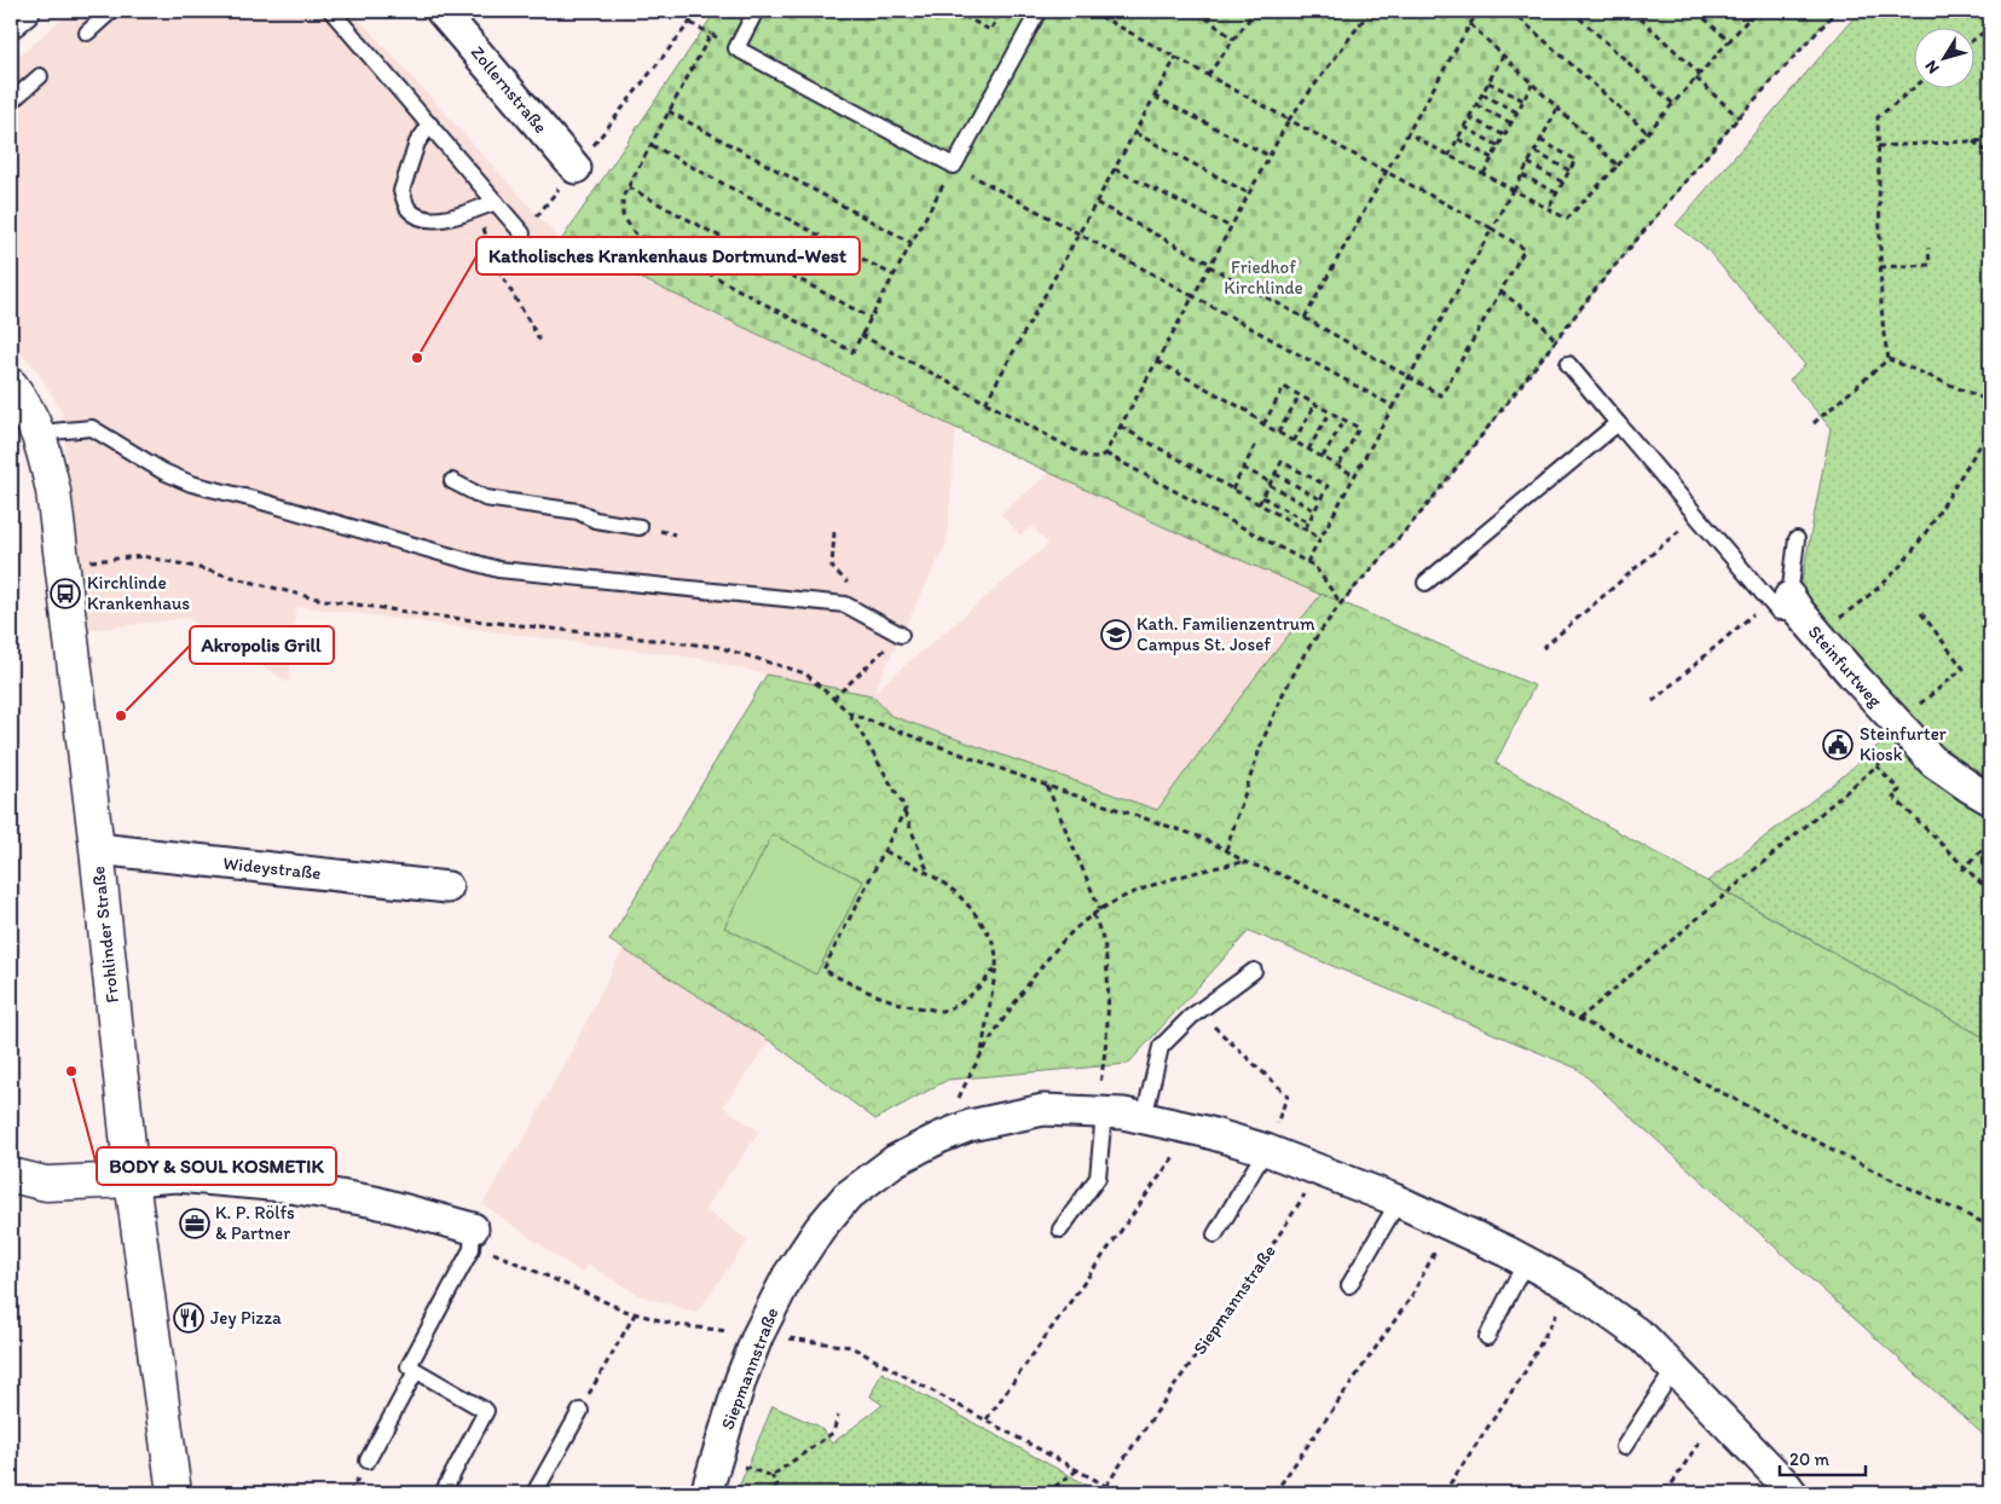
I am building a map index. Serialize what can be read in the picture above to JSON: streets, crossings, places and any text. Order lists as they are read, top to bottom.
{
  "streets": {
    "main road": ["Frohlinder Straße"],
    "street": [
      "Zollernstraße",
      "Steinfurtweg",
      "Wideystraße",
      "Siepmannstraße"
    ]
  },
  "crossings": [
    ["Wideystraße", "Frohlinder Straße"]
  ],
  "parks": ["Friedhof Kirchlinde"],
  "places": {
    "other": ["Katholisches Krankenhaus Dortmund-West", "Akropolis Grill", "BODY & SOUL KOSMETIK"],
    "bus stop": ["Kirchlinde Krankenhaus"],
    "school or university": ["Kath. Familienzentrum Campus St. Josef"],
    "public building": ["Steinfurter Kiosk"],
    "office": ["K. P. Rölfs & Partner"],
    "restaurant": ["Jey Pizza"]
  },
  "scale_bar": "20 m",
  "north": "bottom left"
}
